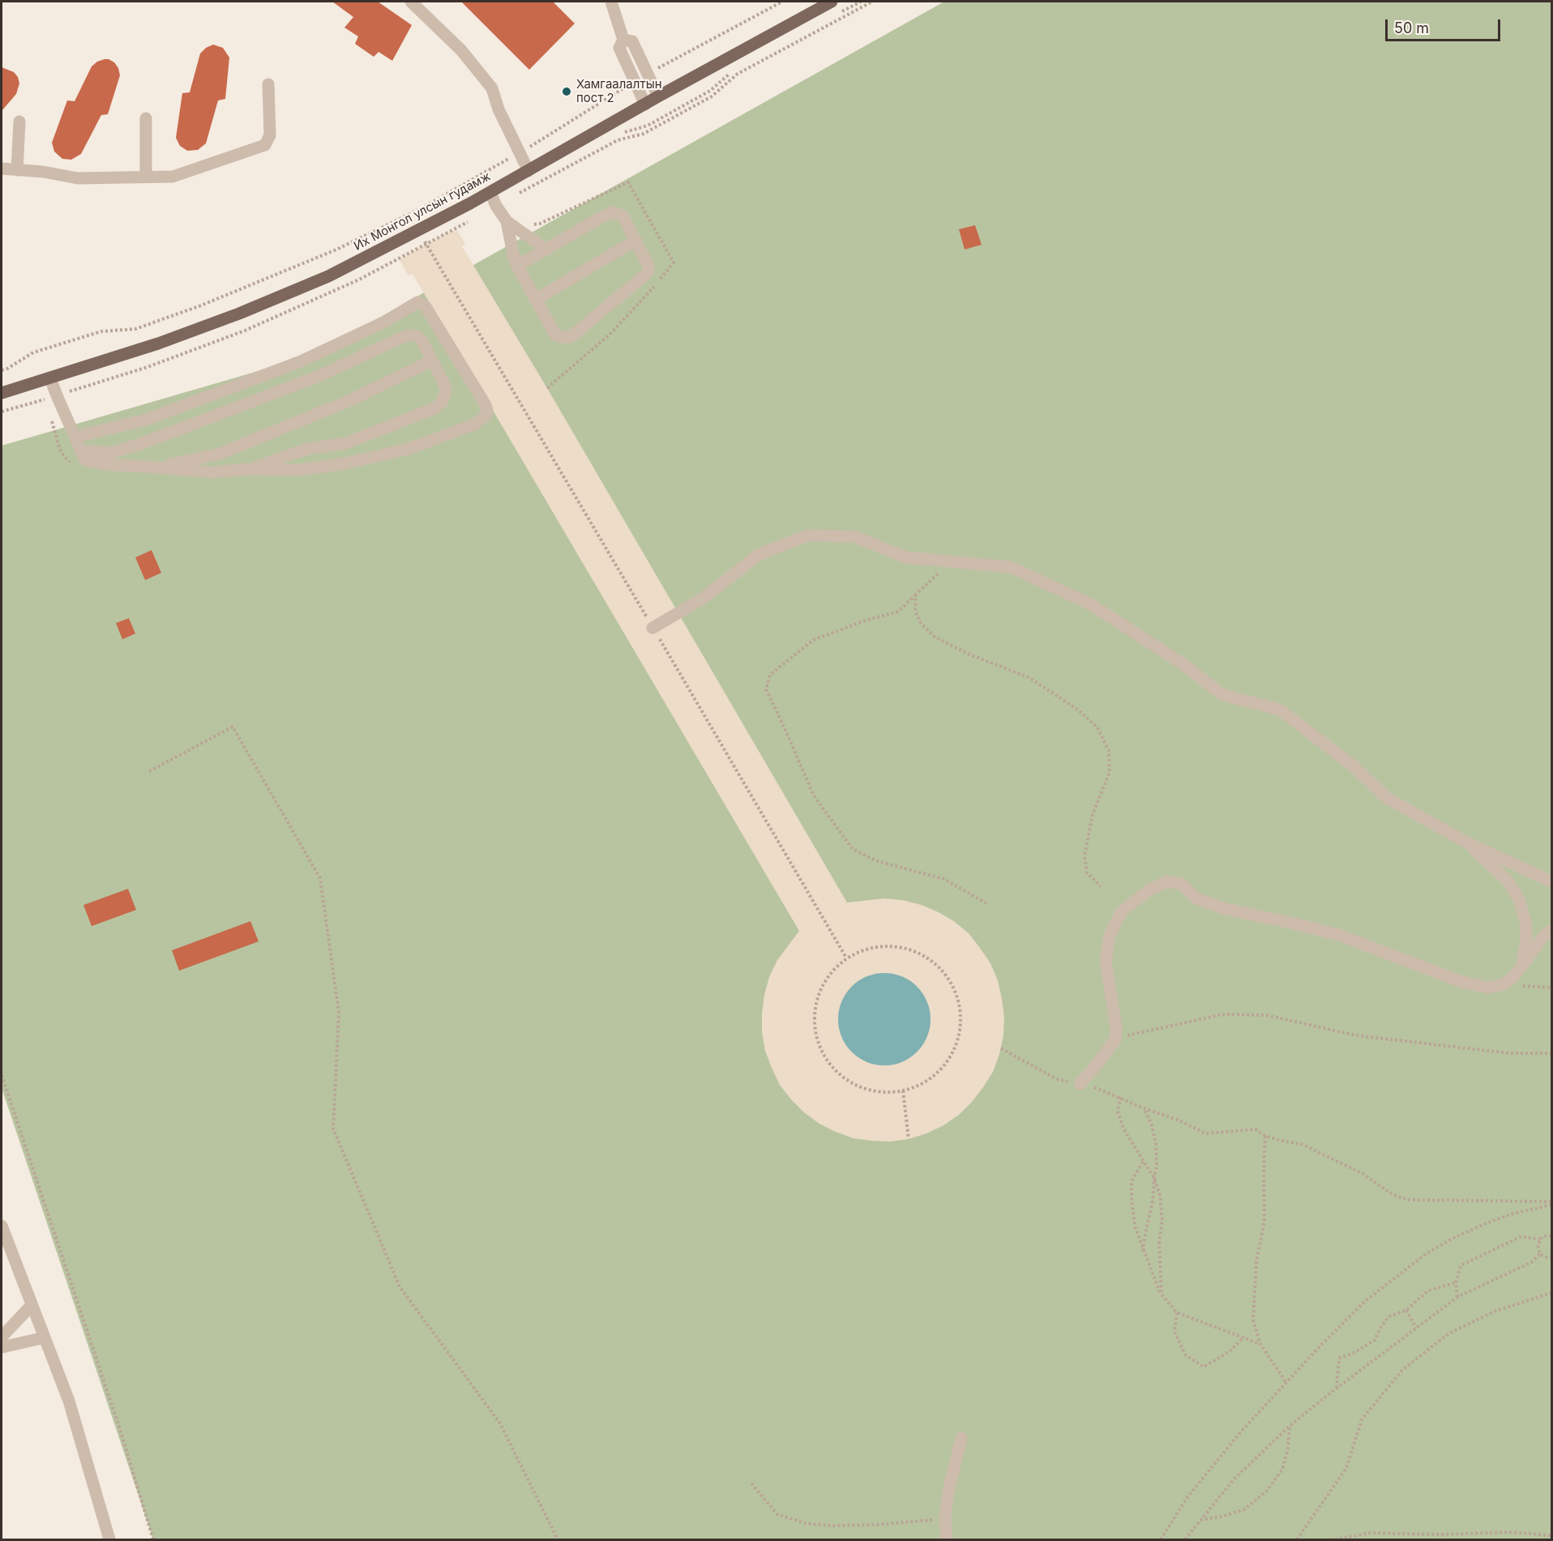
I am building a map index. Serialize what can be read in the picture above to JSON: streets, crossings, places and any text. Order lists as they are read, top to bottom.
{
  "streets": {
    "main road": ["Их Монгол улсын гудамж"]
  },
  "places": ["Хамгаалалтын пост 2"],
  "scale_bar": "50 m"
}
